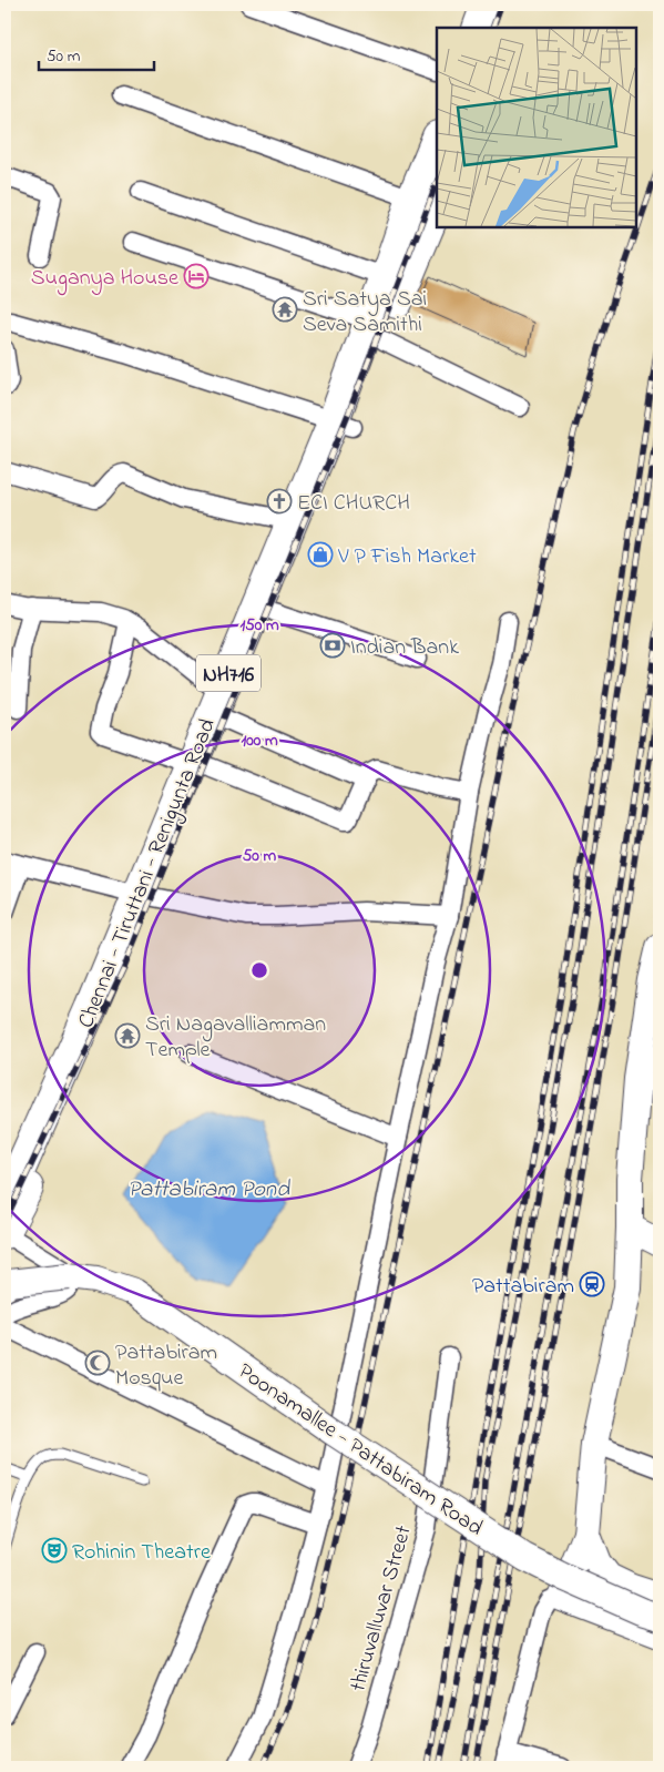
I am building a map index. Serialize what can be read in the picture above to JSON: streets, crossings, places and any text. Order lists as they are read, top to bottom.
{
  "streets": {
    "highway": ["NH716", "Chennai - Tiruttani - Renigunta Road"],
    "street": ["Poonamallee - Pattabiram Road", "thiruvalluvar Street"]
  },
  "water": ["Pattabiram Pond"],
  "places": {
    "hotel": ["Suganya House"],
    "temple": ["Sri Satya Sai Seva Samithi", "Sri Nagavalliamman Temple"],
    "church": ["ECI CHURCH"],
    "shop": ["V P Fish Market"],
    "bank": ["Indian Bank"],
    "station": ["Pattabiram"],
    "mosque": ["Pattabiram Mosque"],
    "theatre": ["Rohinin Theatre"]
  },
  "scale_bar": "50 m",
  "rings": ["150 m", "100 m", "50 m"]
}
